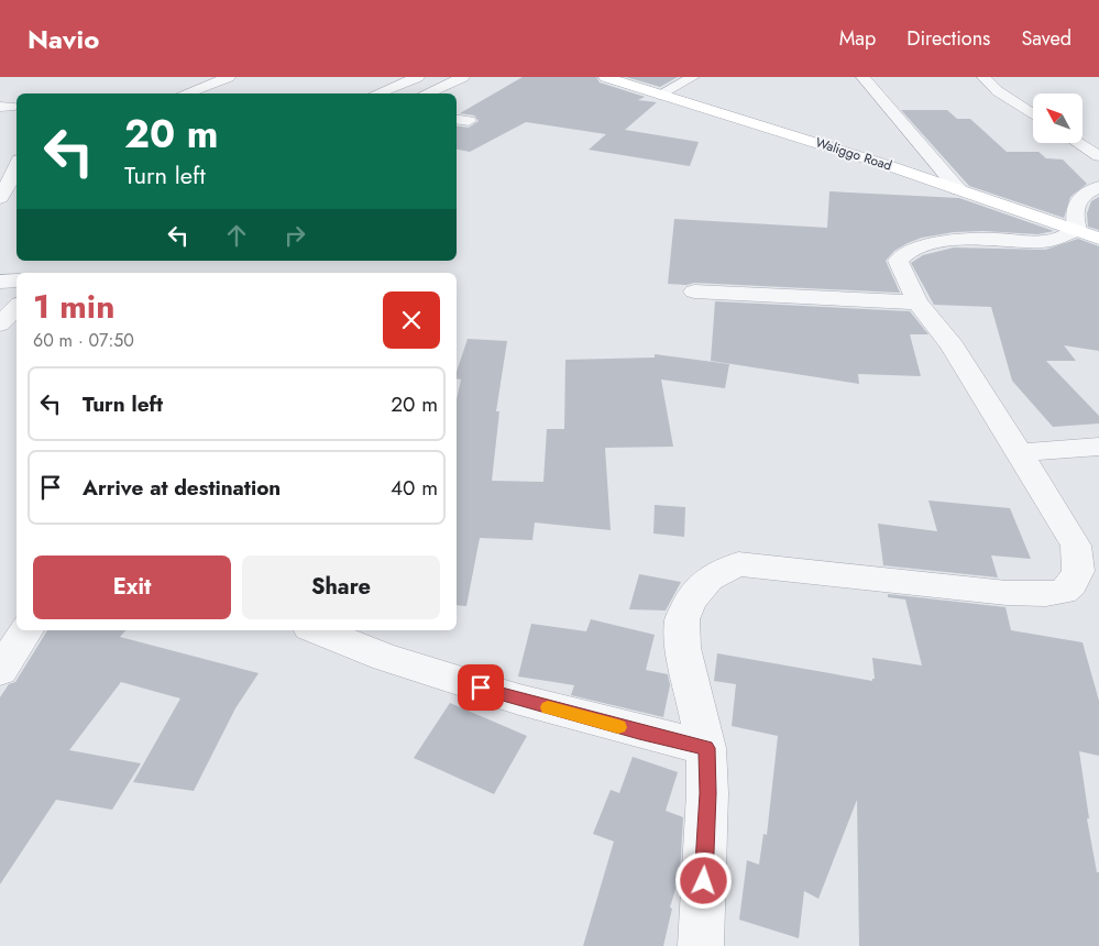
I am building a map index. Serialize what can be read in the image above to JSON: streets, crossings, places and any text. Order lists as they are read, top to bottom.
{
  "streets": {
    "street": ["Waliggo Road"]
  },
  "north": "top left",
  "page": {
    "header": "Navio",
    "nav": ["Map", "Directions", "Saved"],
    "turn": ["20 m", "Turn left"],
    "heading": ["1 min", "60 m · 07:50"],
    "list": [
      {
        "name": "Turn left",
        "value": "20 m"
      },
      {
        "name": "Arrive at destination",
        "value": "40 m"
      }
    ],
    "buttons": ["Exit", "Share"]
  }
}
